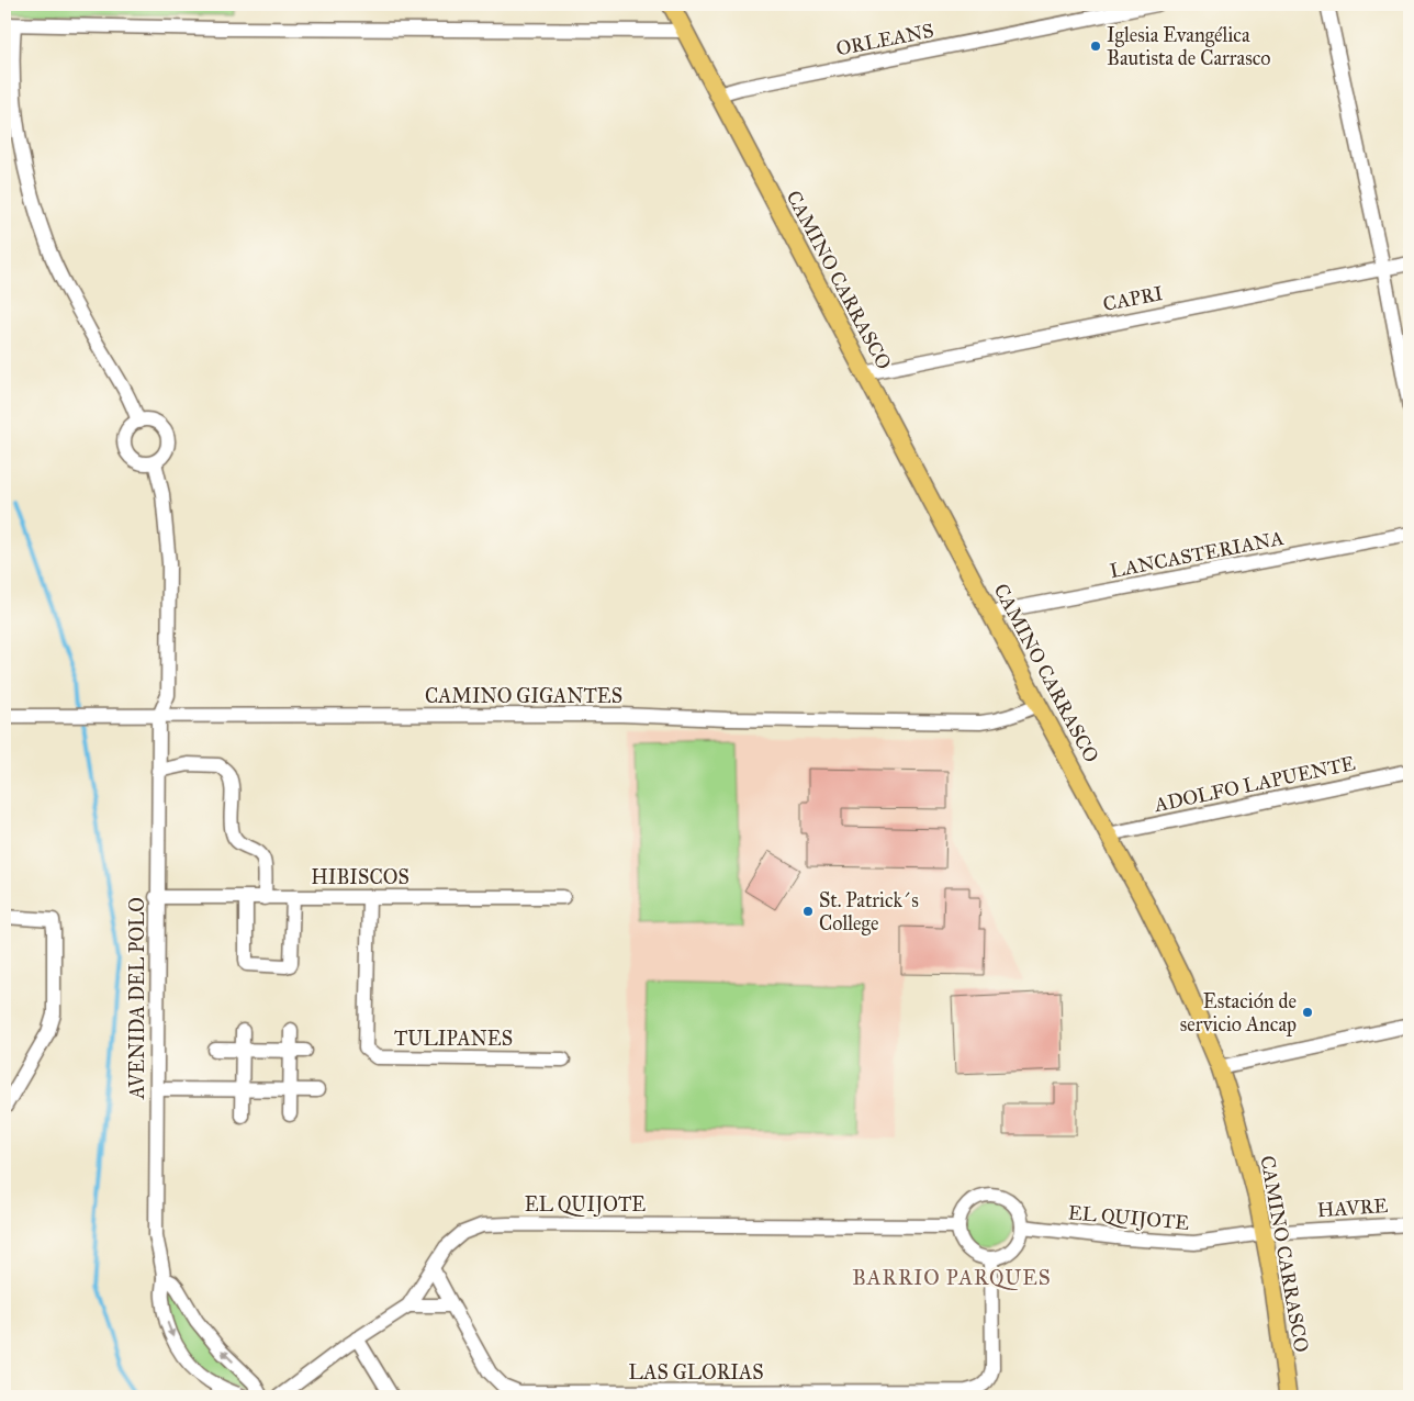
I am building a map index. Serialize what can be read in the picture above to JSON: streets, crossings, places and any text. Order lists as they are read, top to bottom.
{
  "streets": {
    "main road": ["CAMINO CARRASCO"],
    "street": [
      "ORLEANS",
      "CAPRI",
      "LANCASTERIANA",
      "CAMINO GIGANTES",
      "ADOLFO LAPUENTE",
      "HIBISCOS",
      "AVENIDA DEL POLO",
      "TULIPANES",
      "EL QUIJOTE",
      "HAVRE",
      "LAS GLORIAS"
    ]
  },
  "crossings": [
    ["ORLEANS", "CAMINO CARRASCO"],
    ["CAMINO CARRASCO", "CAPRI"],
    ["CAMINO CARRASCO", "LANCASTERIANA"],
    ["CAMINO CARRASCO", "CAMINO GIGANTES"],
    ["CAMINO CARRASCO", "ADOLFO LAPUENTE"],
    ["CAMINO CARRASCO", "EL QUIJOTE"],
    ["CAMINO CARRASCO", "HAVRE"],
    ["CAMINO GIGANTES", "AVENIDA DEL POLO"],
    ["HIBISCOS", "AVENIDA DEL POLO"],
    ["HIBISCOS", "TULIPANES"],
    ["EL QUIJOTE", "HAVRE"],
    ["EL QUIJOTE", "LAS GLORIAS"]
  ],
  "districts": ["BARRIO PARQUES"],
  "places": ["Iglesia Evangélica Bautista de Carrasco", "St. Patrick´s College", "Estación de servicio Ancap"]
}
